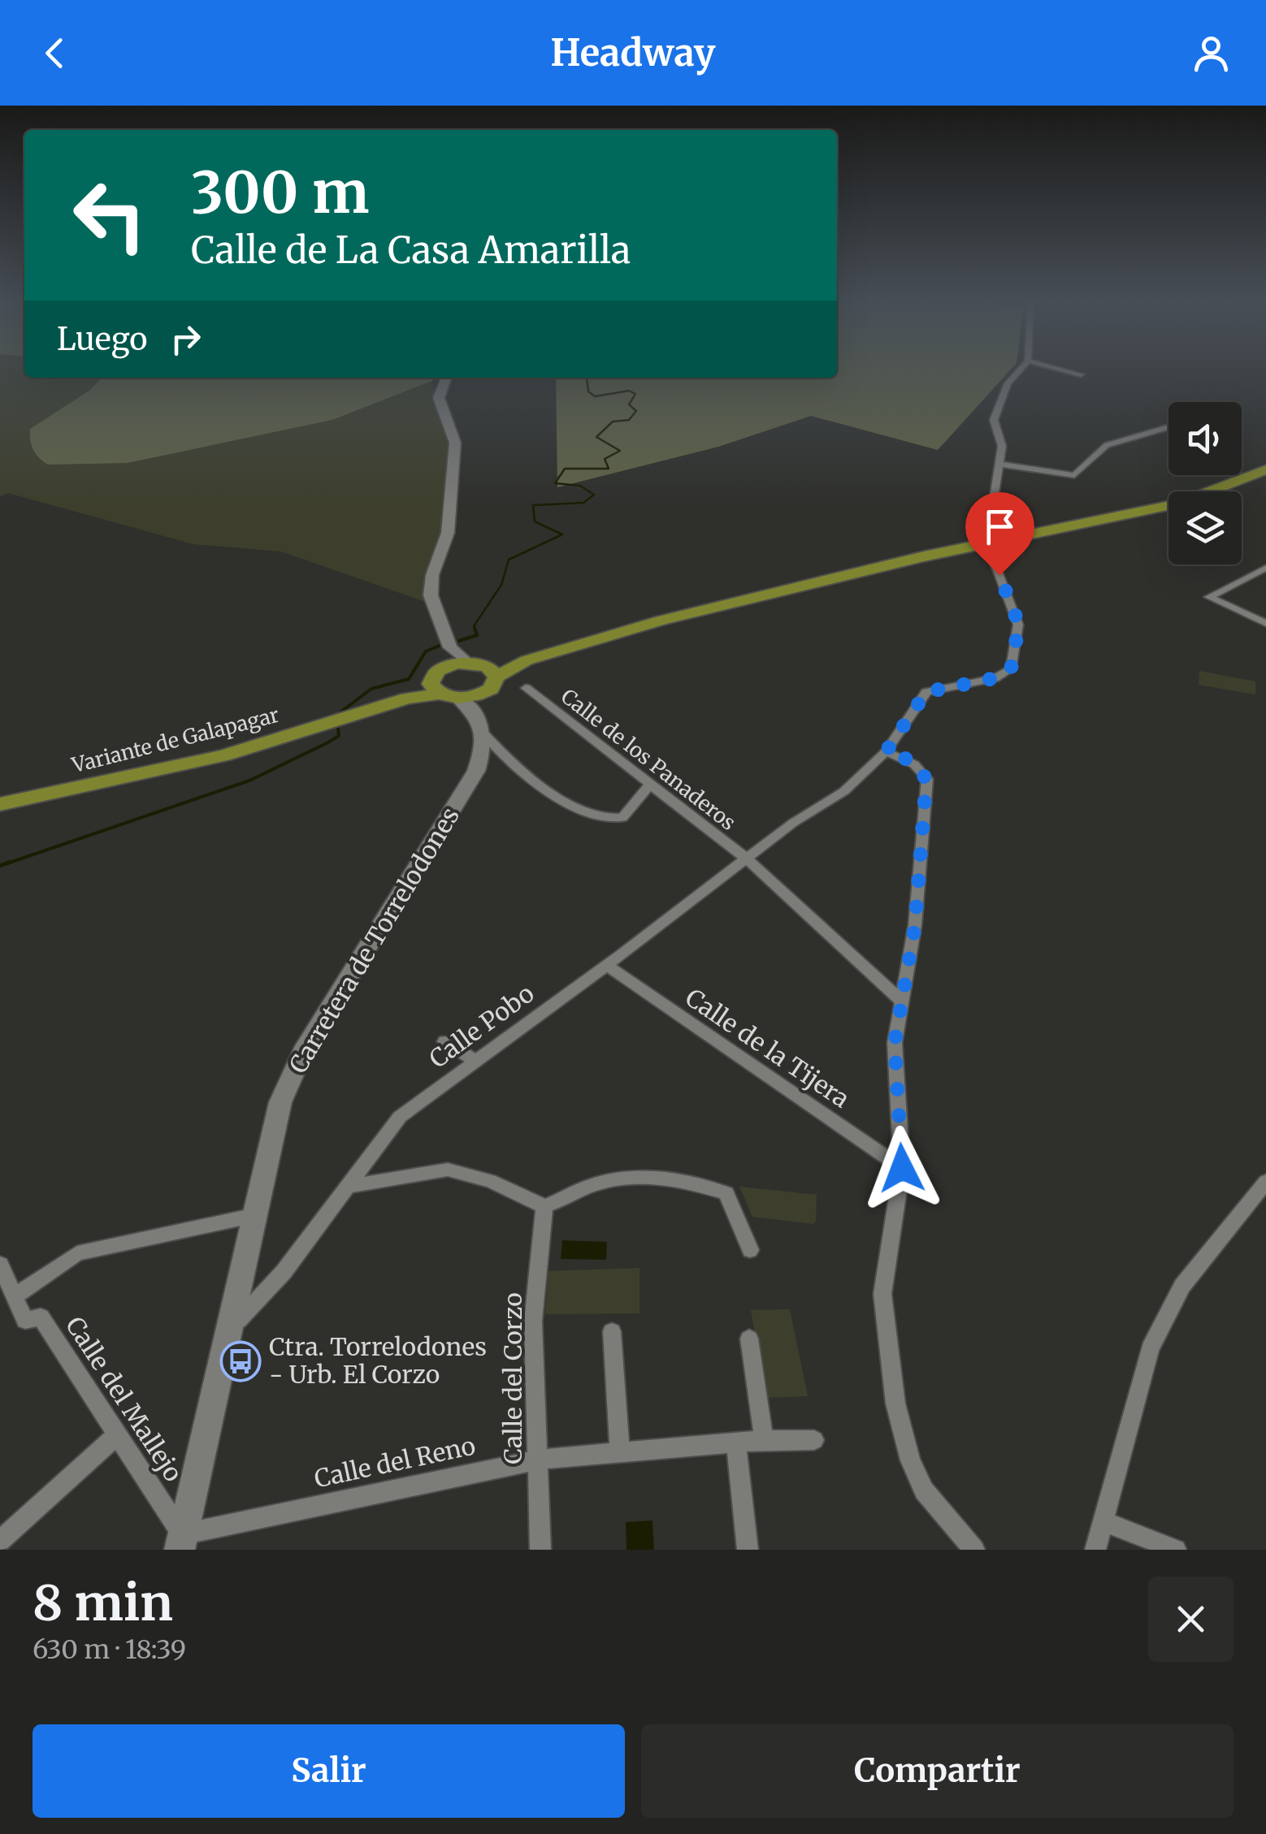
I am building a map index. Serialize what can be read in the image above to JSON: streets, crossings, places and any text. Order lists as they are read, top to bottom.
{
  "streets": {
    "main road": ["Variante de Galapagar", "Carretera de Torrelodones"],
    "street": [
      "Calle de los Panaderos",
      "Calle Pobo",
      "Calle de la Tijera",
      "Calle del Corzo",
      "Calle del Mallejo",
      "Calle del Reno"
    ]
  },
  "crossings": [
    ["Calle de los Panaderos", "Calle Pobo"],
    ["Carretera de Torrelodones", "Calle Pobo"],
    ["Carretera de Torrelodones", "Calle del Mallejo"],
    ["Carretera de Torrelodones", "Calle del Reno"],
    ["Calle Pobo", "Calle de la Tijera"],
    ["Calle del Corzo", "Calle del Reno"],
    ["Calle del Mallejo", "Calle del Reno"]
  ],
  "places": {
    "bus stop": ["Ctra. Torrelodones - Urb. El Corzo"]
  },
  "page": {
    "header": "Headway",
    "turn": ["300 m", "Calle de La Casa Amarilla"],
    "then": "Luego",
    "heading": ["8 min", "630 m · 18:39"],
    "buttons": ["Salir", "Compartir"]
  }
}
